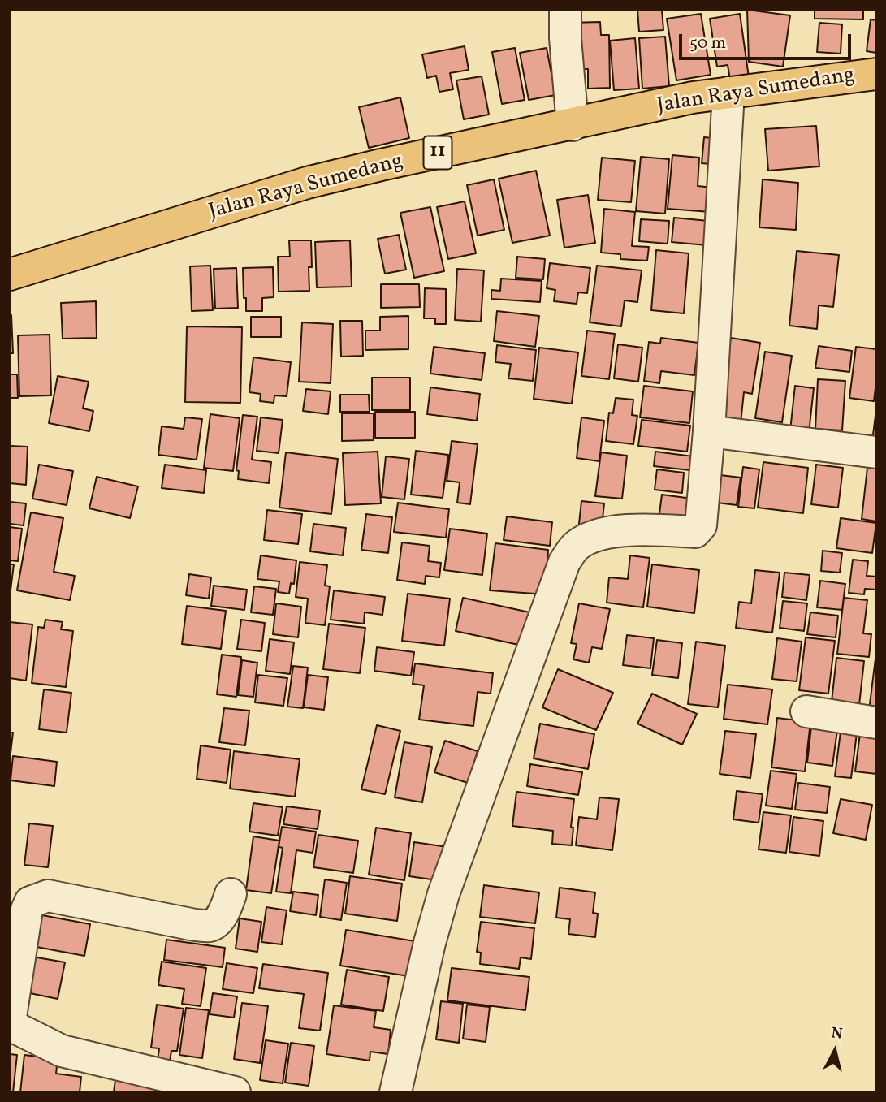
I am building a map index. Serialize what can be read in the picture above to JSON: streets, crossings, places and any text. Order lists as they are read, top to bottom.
{
  "streets": {
    "highway": ["Jalan Raya Sumedang", "11"]
  },
  "scale_bar": "50 m",
  "north": "top"
}
